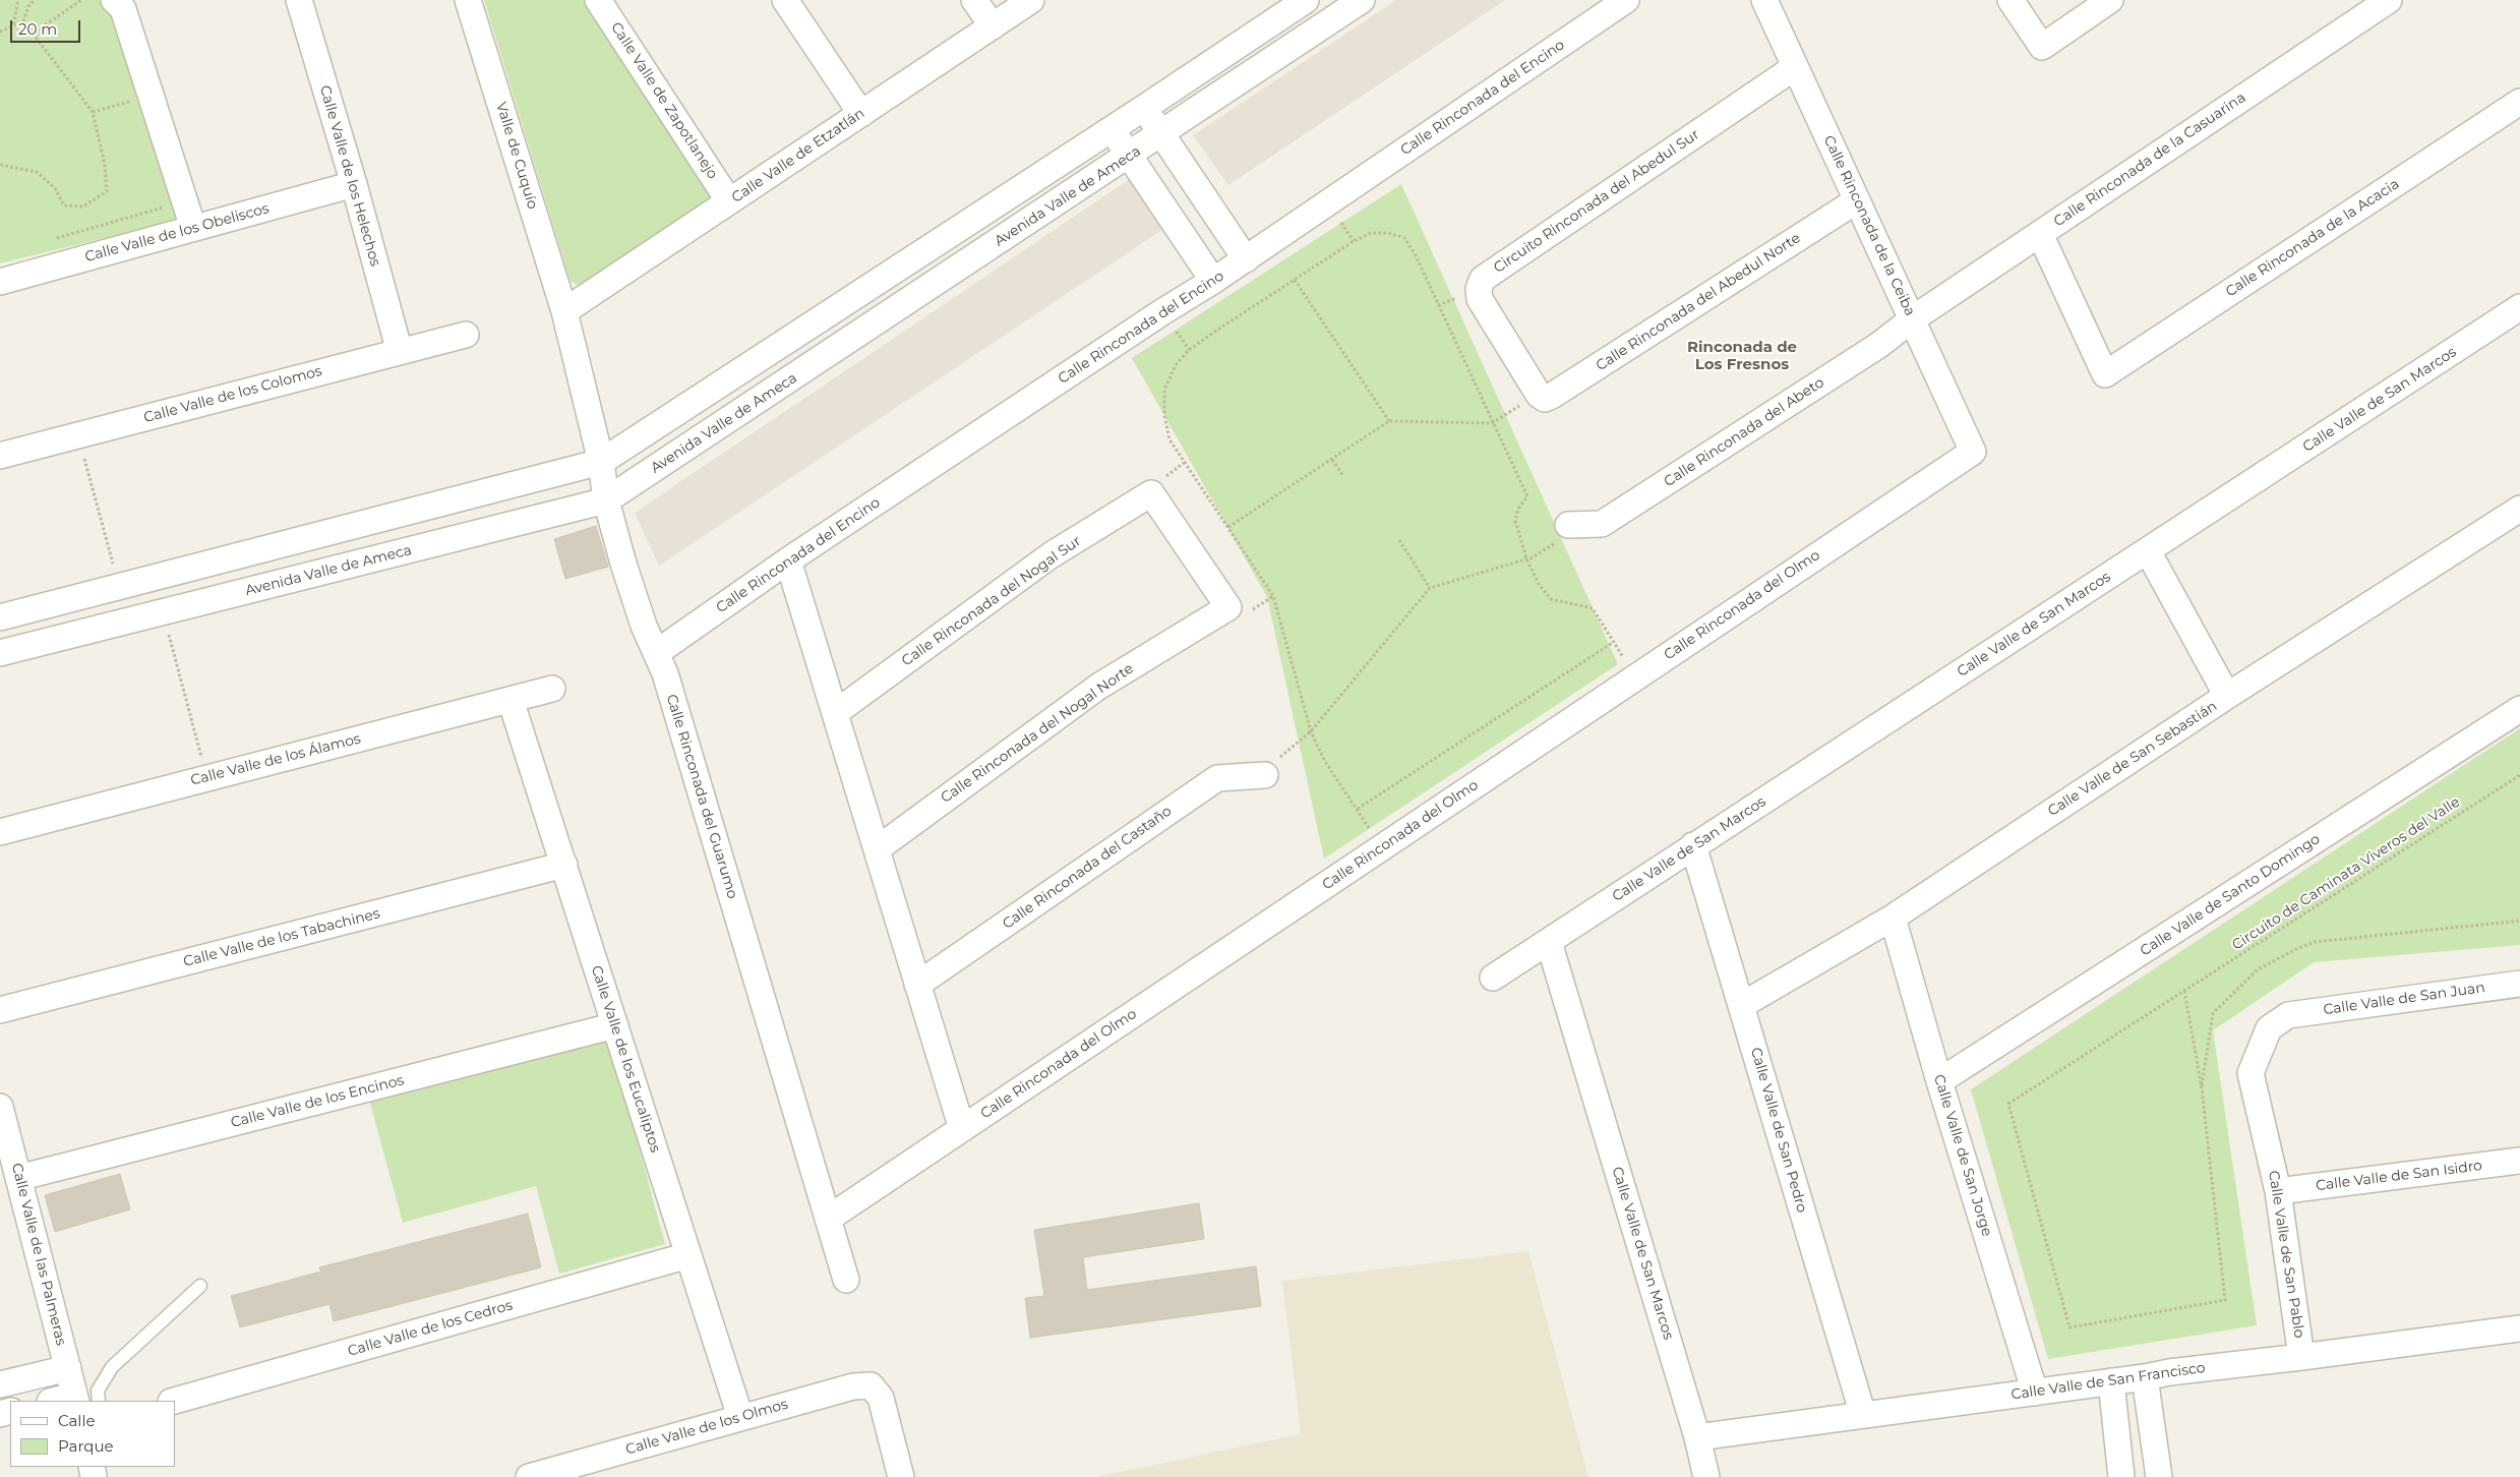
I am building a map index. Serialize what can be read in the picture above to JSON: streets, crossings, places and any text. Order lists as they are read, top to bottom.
{
  "streets": {
    "street": [
      "Calle Rinconada del Encino",
      "Calle Valle de Zapotlanejo",
      "Valle de Cuquío",
      "Calle Valle de Etzatlán",
      "Calle Rinconada de la Casuarina",
      "Calle Valle de los Helechos",
      "Avenida Valle de Ameca",
      "Circuito Rinconada del Abedul Sur",
      "Calle Rinconada de la Ceiba",
      "Calle Valle de los Obeliscos",
      "Calle Rinconada de la Acacia",
      "Calle Rinconada del Abedul Norte",
      "Calle Valle de los Colomos",
      "Calle Valle de San Marcos",
      "Calle Rinconada del Abeto",
      "Calle Rinconada del Nogal Sur",
      "Calle Rinconada del Olmo",
      "Calle Rinconada del Nogal Norte",
      "Calle Valle de San Sebastián",
      "Calle Valle de los Álamos",
      "Calle Rinconada del Guarumo",
      "Calle Rinconada del Castaño",
      "Calle Valle de Santo Domingo",
      "Calle Valle de los Tabachines",
      "Calle Valle de San Juan",
      "Calle Valle de los Eucaliptos",
      "Calle Valle de los Encinos",
      "Calle Valle de San Pedro",
      "Calle Valle de San Jorge",
      "Calle Valle de San Isidro",
      "Calle Valle de las Palmeras",
      "Calle Valle de San Pablo",
      "Calle Valle de los Cedros",
      "Calle Valle de San Francisco",
      "Calle Valle de los Olmos"
    ],
    "path": ["Circuito de Caminata Viveros del Valle"]
  },
  "crossings": [
    ["Calle Rinconada del Encino", "Calle Rinconada del Guarumo"],
    ["Calle Valle de Zapotlanejo", "Calle Valle de Etzatlán"],
    ["Valle de Cuquío", "Calle Valle de Etzatlán"],
    ["Valle de Cuquío", "Calle Rinconada del Guarumo"],
    ["Calle Valle de Etzatlán", "Calle Rinconada del Guarumo"],
    ["Calle Rinconada de la Casuarina", "Calle Rinconada de la Ceiba"],
    ["Calle Rinconada de la Casuarina", "Calle Rinconada de la Acacia"],
    ["Calle Rinconada de la Casuarina", "Calle Rinconada del Abeto"],
    ["Calle Valle de los Helechos", "Calle Valle de los Obeliscos"],
    ["Calle Valle de los Helechos", "Calle Valle de los Colomos"],
    ["Avenida Valle de Ameca", "Calle Rinconada del Guarumo"],
    ["Circuito Rinconada del Abedul Sur", "Calle Rinconada de la Ceiba"],
    ["Circuito Rinconada del Abedul Sur", "Calle Rinconada del Abedul Norte"],
    ["Calle Rinconada de la Ceiba", "Calle Rinconada del Abedul Norte"],
    ["Calle Rinconada de la Ceiba", "Calle Rinconada del Abeto"],
    ["Calle Rinconada de la Ceiba", "Calle Rinconada del Olmo"],
    ["Calle Valle de San Marcos", "Calle Valle de San Pedro"],
    ["Calle Valle de San Marcos", "Calle Valle de San Francisco"],
    ["Calle Rinconada del Nogal Sur", "Calle Rinconada del Nogal Norte"],
    ["Calle Rinconada del Olmo", "Calle Rinconada del Guarumo"],
    ["Calle Valle de San Sebastián", "Calle Valle de San Pedro"],
    ["Calle Valle de San Sebastián", "Calle Valle de San Jorge"],
    ["Calle Valle de los Álamos", "Calle Valle de los Eucaliptos"],
    ["Calle Valle de Santo Domingo", "Calle Valle de San Jorge"],
    ["Calle Valle de los Tabachines", "Calle Valle de los Eucaliptos"],
    ["Calle Valle de San Juan", "Calle Valle de San Pablo"],
    ["Calle Valle de los Eucaliptos", "Calle Valle de los Encinos"],
    ["Calle Valle de los Eucaliptos", "Calle Valle de los Cedros"],
    ["Calle Valle de los Eucaliptos", "Calle Valle de los Olmos"],
    ["Calle Valle de los Encinos", "Calle Valle de las Palmeras"],
    ["Calle Valle de San Pedro", "Calle Valle de San Francisco"],
    ["Calle Valle de San Jorge", "Calle Valle de San Francisco"],
    ["Calle Valle de San Isidro", "Calle Valle de San Pablo"],
    ["Calle Valle de San Pablo", "Calle Valle de San Francisco"]
  ],
  "districts": ["Rinconada de Los Fresnos"],
  "legend": ["Calle", "Parque"],
  "scale_bar": "20 m"
}
